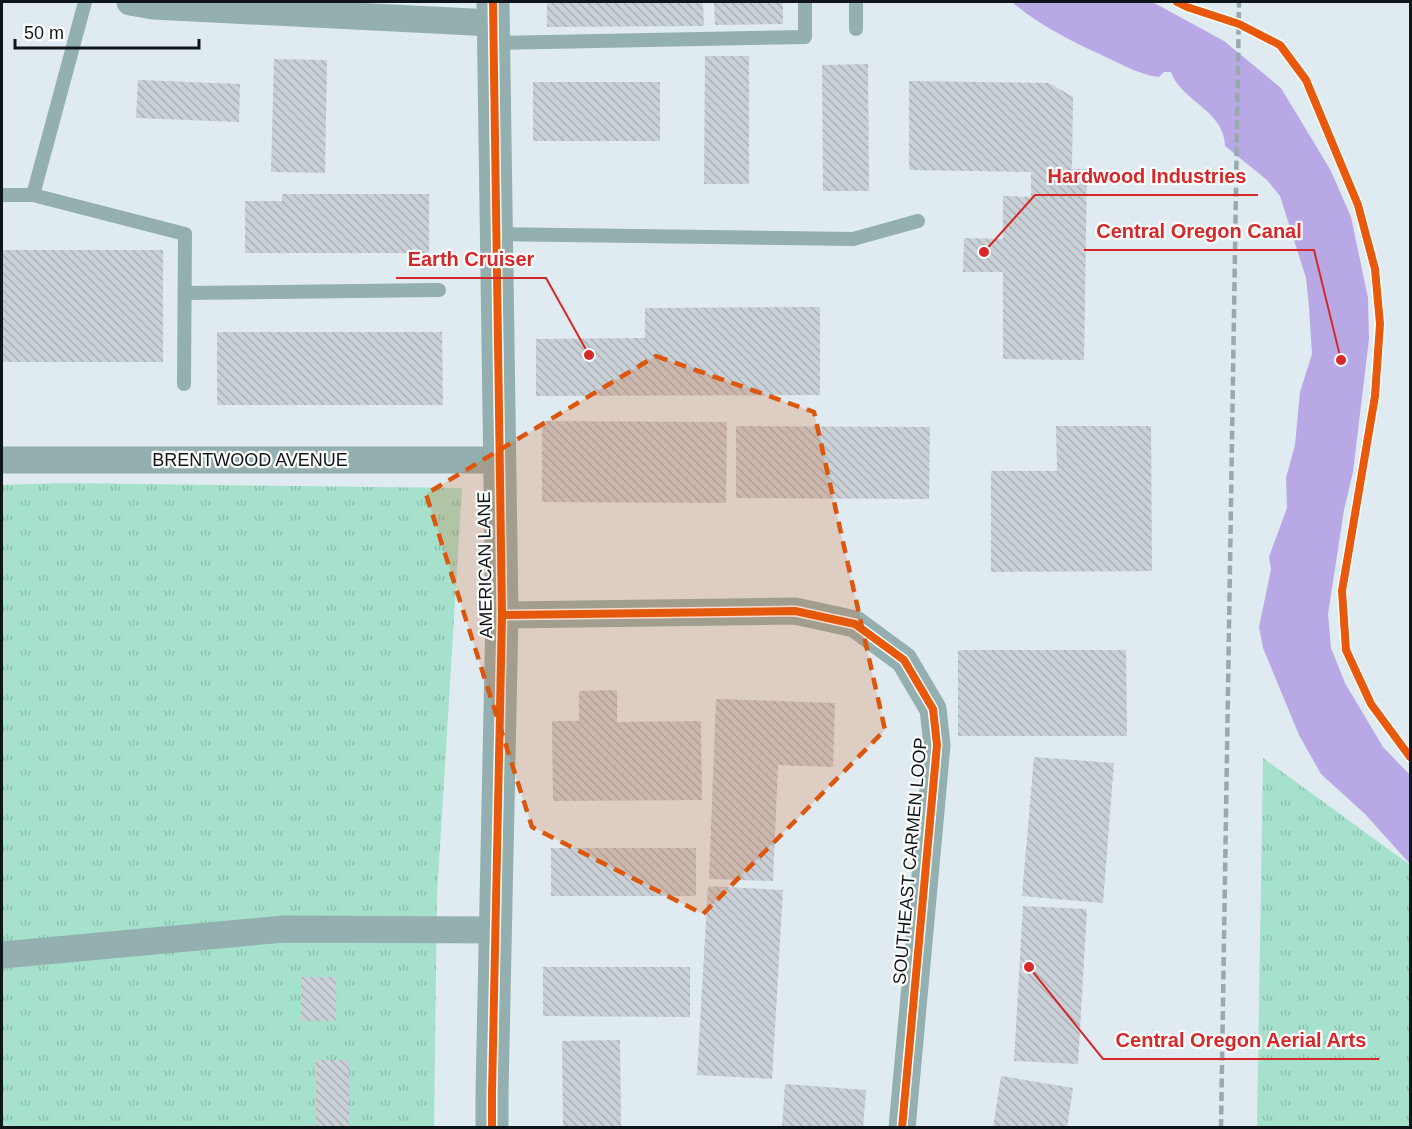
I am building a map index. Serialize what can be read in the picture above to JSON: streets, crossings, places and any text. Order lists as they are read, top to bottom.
{
  "streets": {
    "street": ["BRENTWOOD AVENUE", "AMERICAN LANE", "SOUTHEAST CARMEN LOOP"]
  },
  "crossings": [
    ["BRENTWOOD AVENUE", "AMERICAN LANE"],
    ["AMERICAN LANE", "SOUTHEAST CARMEN LOOP"]
  ],
  "places": [
    "Hardwood Industries",
    "Earth Cruiser",
    "Central Oregon Canal",
    "Central Oregon Aerial Arts"
  ],
  "scale_bar": "50 m"
}
